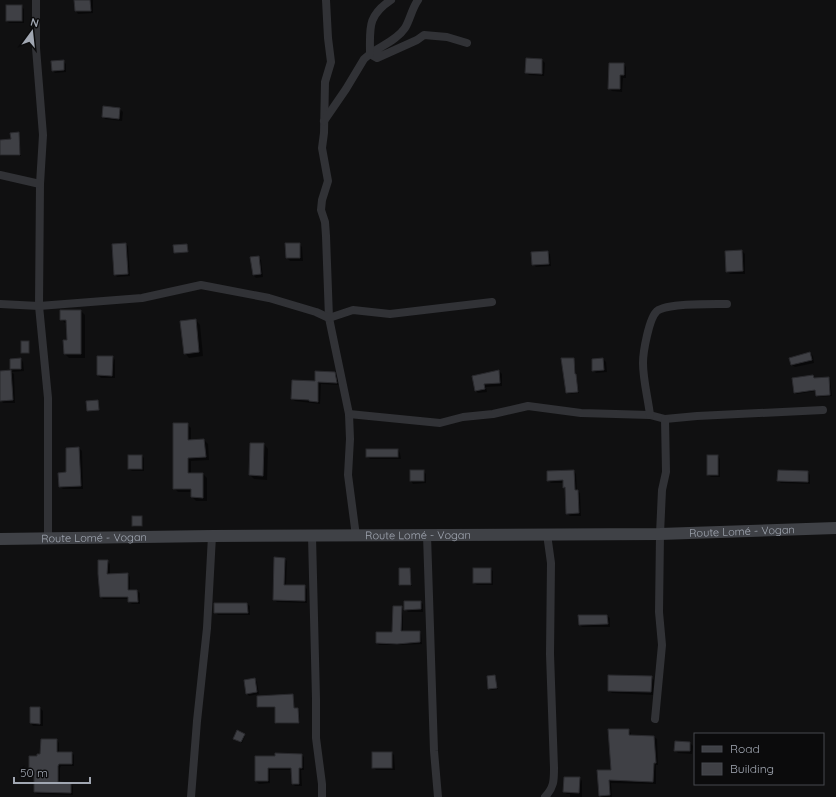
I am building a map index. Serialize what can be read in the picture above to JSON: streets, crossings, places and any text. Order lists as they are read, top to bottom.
{
  "streets": {
    "main road": ["Route Lomé - Vogan"]
  },
  "legend": ["Road", "Building"],
  "scale_bar": "50 m",
  "north": "top"
}
